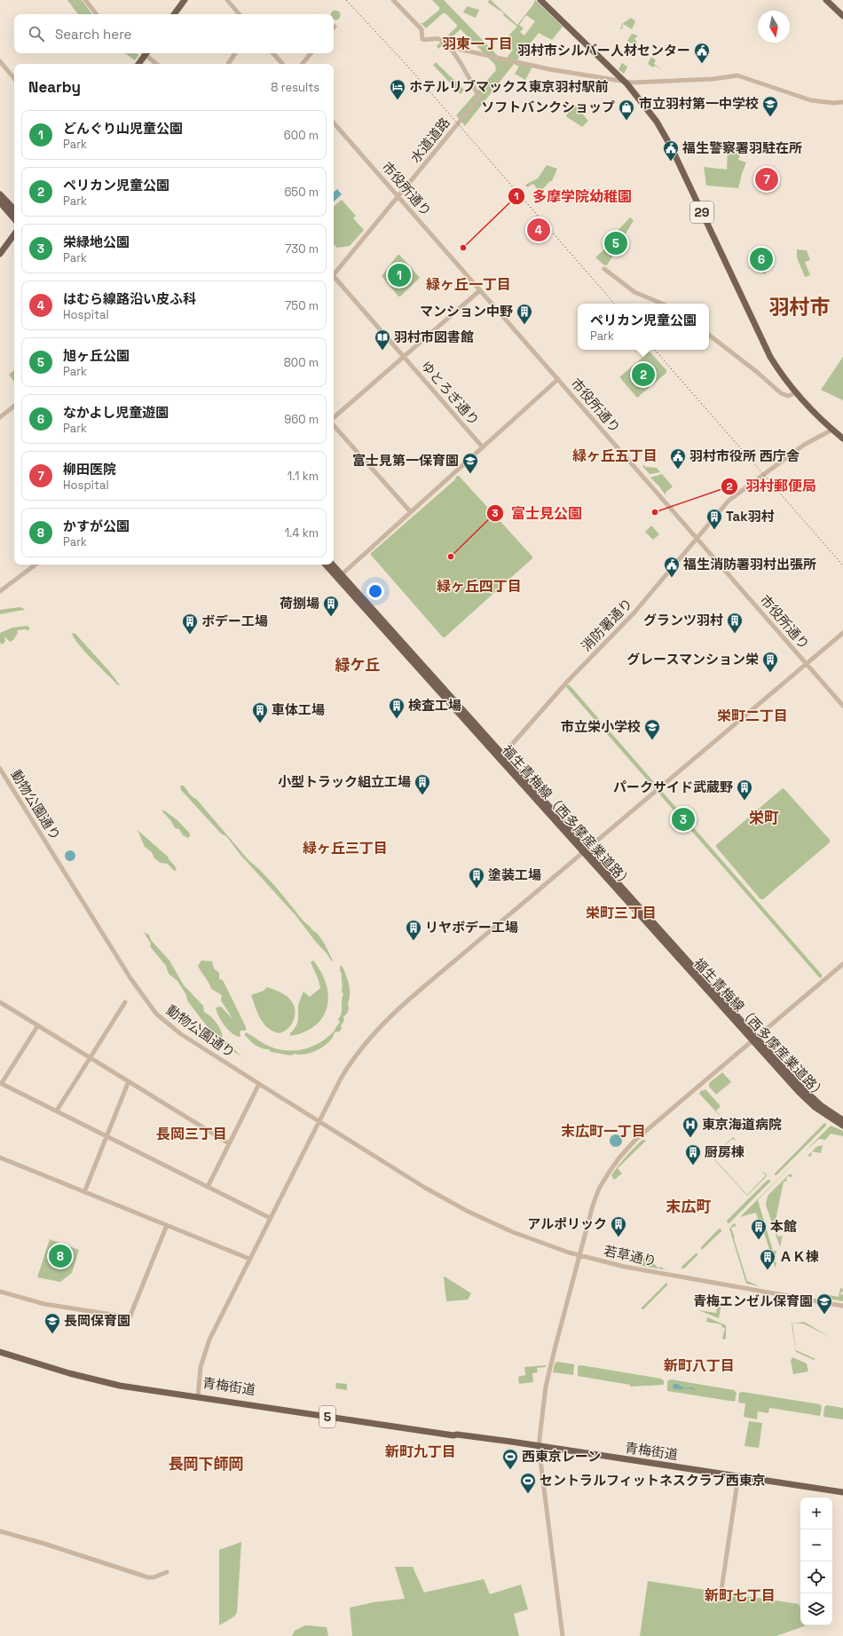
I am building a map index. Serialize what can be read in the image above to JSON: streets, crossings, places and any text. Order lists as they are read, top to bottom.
{
  "streets": {
    "main road": [
      "29",
      "福生青梅線（西多摩産業道路）",
      "青梅街道",
      "5"
    ],
    "street": [
      "水道道路",
      "市役所通り",
      "ゆとろぎ通り",
      "消防署通り",
      "動物公園通り",
      "若草通り"
    ]
  },
  "crossings": [
    ["水道道路", "市役所通り"],
    ["市役所通り", "消防署通り"],
    ["29", "消防署通り"],
    ["消防署通り", "福生青梅線（西多摩産業道路）"],
    ["動物公園通り", "若草通り"]
  ],
  "districts": [
    "羽東一丁目",
    "緑ヶ丘一丁目",
    "羽村市",
    "緑ヶ丘五丁目",
    "緑ヶ丘四丁目",
    "緑ケ丘",
    "栄町二丁目",
    "栄町",
    "緑ヶ丘三丁目",
    "栄町三丁目",
    "末広町一丁目",
    "長岡三丁目",
    "末広町",
    "新町八丁目",
    "新町九丁目",
    "長岡下師岡",
    "新町七丁目"
  ],
  "places": {
    "public building": [
      "羽村市シルバー人材センター",
      "福生警察署羽駐在所",
      "羽村市役所 西庁舎",
      "福生消防署羽村出張所"
    ],
    "hotel": ["ホテルリブマックス東京羽村駅前"],
    "school or university": [
      "市立羽村第一中学校",
      "富士見第一保育園",
      "市立栄小学校",
      "青梅エンゼル保育園",
      "長岡保育園"
    ],
    "shop": ["ソフトバンクショップ"],
    "other": ["多摩学院幼稚園", "羽村郵便局", "富士見公園"],
    "building": [
      "マンション中野",
      "Tak羽村",
      "荷捌場",
      "グランツ羽村",
      "ボデー工場",
      "グレースマンション栄",
      "検査工場",
      "車体工場",
      "小型トラック組立工場",
      "パークサイド武蔵野",
      "塗装工場",
      "リヤボデー工場",
      "厨房棟",
      "アルポリック",
      "本館",
      "ＡＫ棟"
    ],
    "library": ["羽村市図書館"],
    "hospital": ["東京海道病院"],
    "sports": ["西東京レーン", "セントラルフィットネスクラブ西東京"]
  },
  "north": "bottom",
  "page": {
    "search": "Search here",
    "heading": ["Nearby", "8 results"],
    "list": [
      {
        "mark": "1",
        "name": "どんぐり山児童公園",
        "note": "Park",
        "value": "600 m"
      },
      {
        "mark": "2",
        "name": "ペリカン児童公園",
        "note": "Park",
        "value": "650 m"
      },
      {
        "mark": "3",
        "name": "栄緑地公園",
        "note": "Park",
        "value": "730 m"
      },
      {
        "mark": "4",
        "name": "はむら線路沿い皮ふ科",
        "note": "Hospital",
        "value": "750 m"
      },
      {
        "mark": "5",
        "name": "旭ヶ丘公園",
        "note": "Park",
        "value": "800 m"
      },
      {
        "mark": "6",
        "name": "なかよし児童遊園",
        "note": "Park",
        "value": "960 m"
      },
      {
        "mark": "7",
        "name": "柳田医院",
        "note": "Hospital",
        "value": "1.1 km"
      },
      {
        "mark": "8",
        "name": "かすが公園",
        "note": "Park",
        "value": "1.4 km"
      }
    ],
    "pins": [
      "7",
      "4",
      "5",
      "6",
      "1",
      "2",
      "3",
      "8"
    ],
    "popup": ["ペリカン児童公園", "Park"],
    "map_buttons": ["+", "−"]
  }
}
